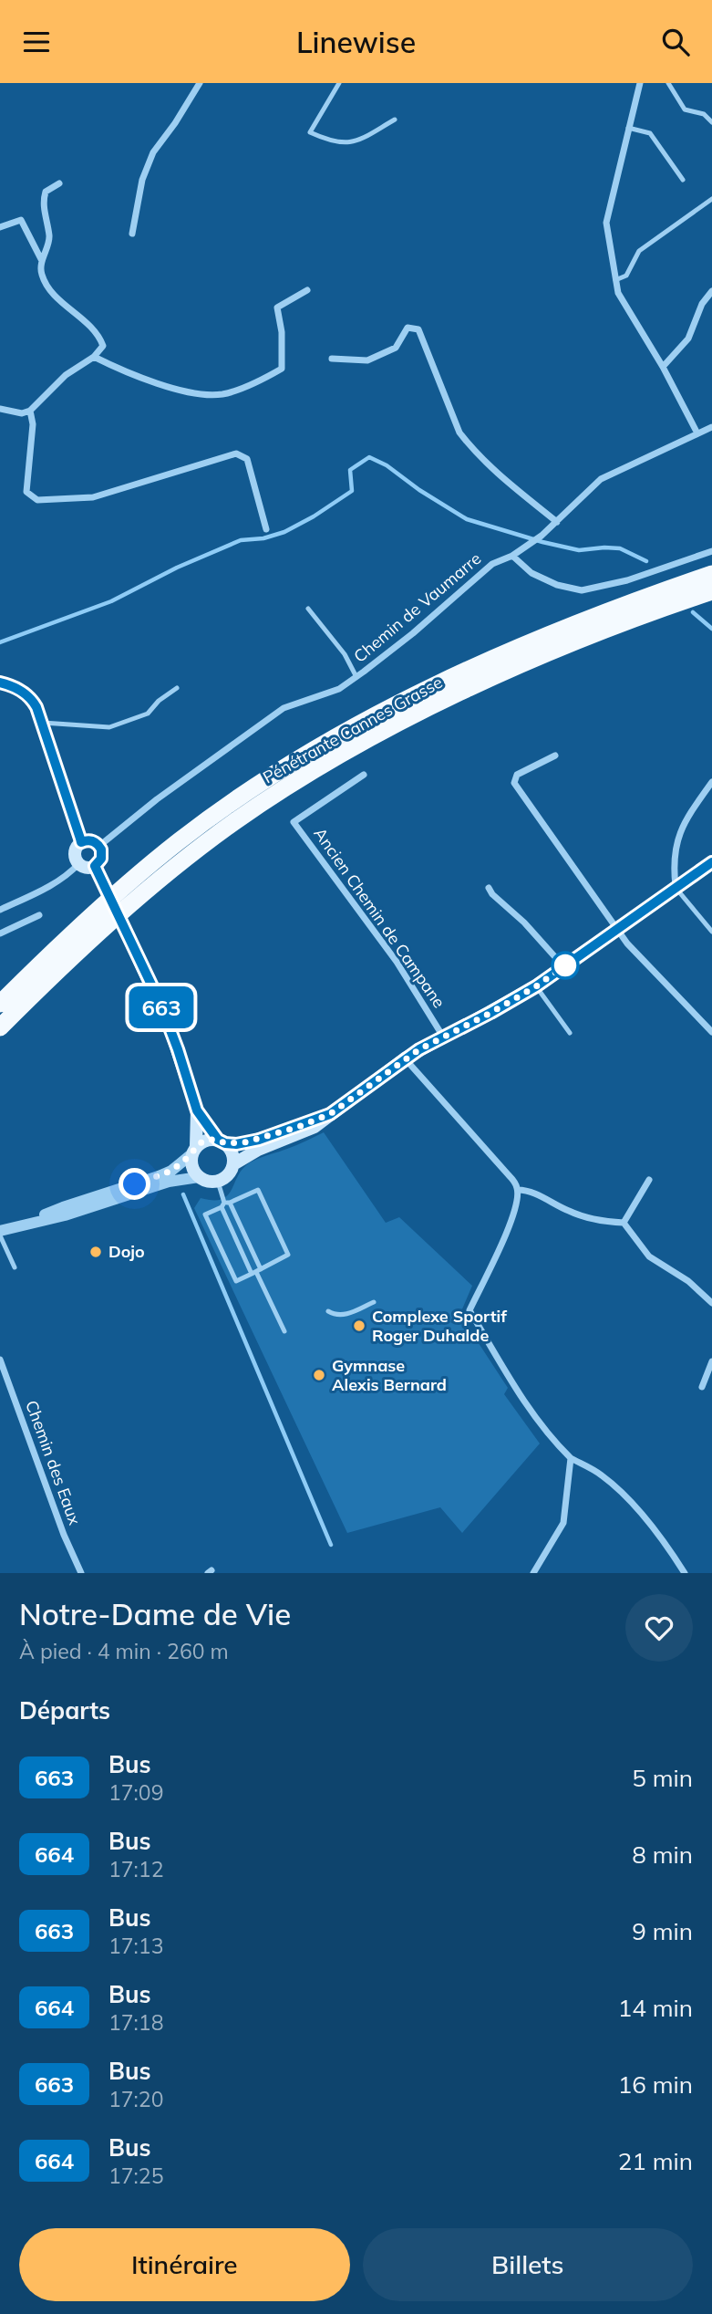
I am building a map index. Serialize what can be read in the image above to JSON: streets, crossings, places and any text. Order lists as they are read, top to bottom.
{
  "streets": {
    "highway": ["Pénétrante Cannes Grasse"],
    "street": ["Chemin de Vaumarre", "Ancien Chemin de Campane", "Chemin des Eaux"]
  },
  "places": ["Dojo", "Complexe Sportif Roger Duhalde", "Gymnase Alexis Bernard"],
  "lines": ["bus line 663"],
  "page": {
    "header": "Linewise",
    "on_map": "663",
    "heading": [
      ["Notre-Dame de Vie", "À pied · 4 min · 260 m"],
      "Départs"
    ],
    "list": [
      {
        "mark": "663",
        "name": "Bus",
        "note": "17:09",
        "value": "5 min"
      },
      {
        "mark": "664",
        "name": "Bus",
        "note": "17:12",
        "value": "8 min"
      },
      {
        "mark": "663",
        "name": "Bus",
        "note": "17:13",
        "value": "9 min"
      },
      {
        "mark": "664",
        "name": "Bus",
        "note": "17:18",
        "value": "14 min"
      },
      {
        "mark": "663",
        "name": "Bus",
        "note": "17:20",
        "value": "16 min"
      },
      {
        "mark": "664",
        "name": "Bus",
        "note": "17:25",
        "value": "21 min"
      }
    ],
    "buttons": ["Itinéraire", "Billets"]
  }
}
